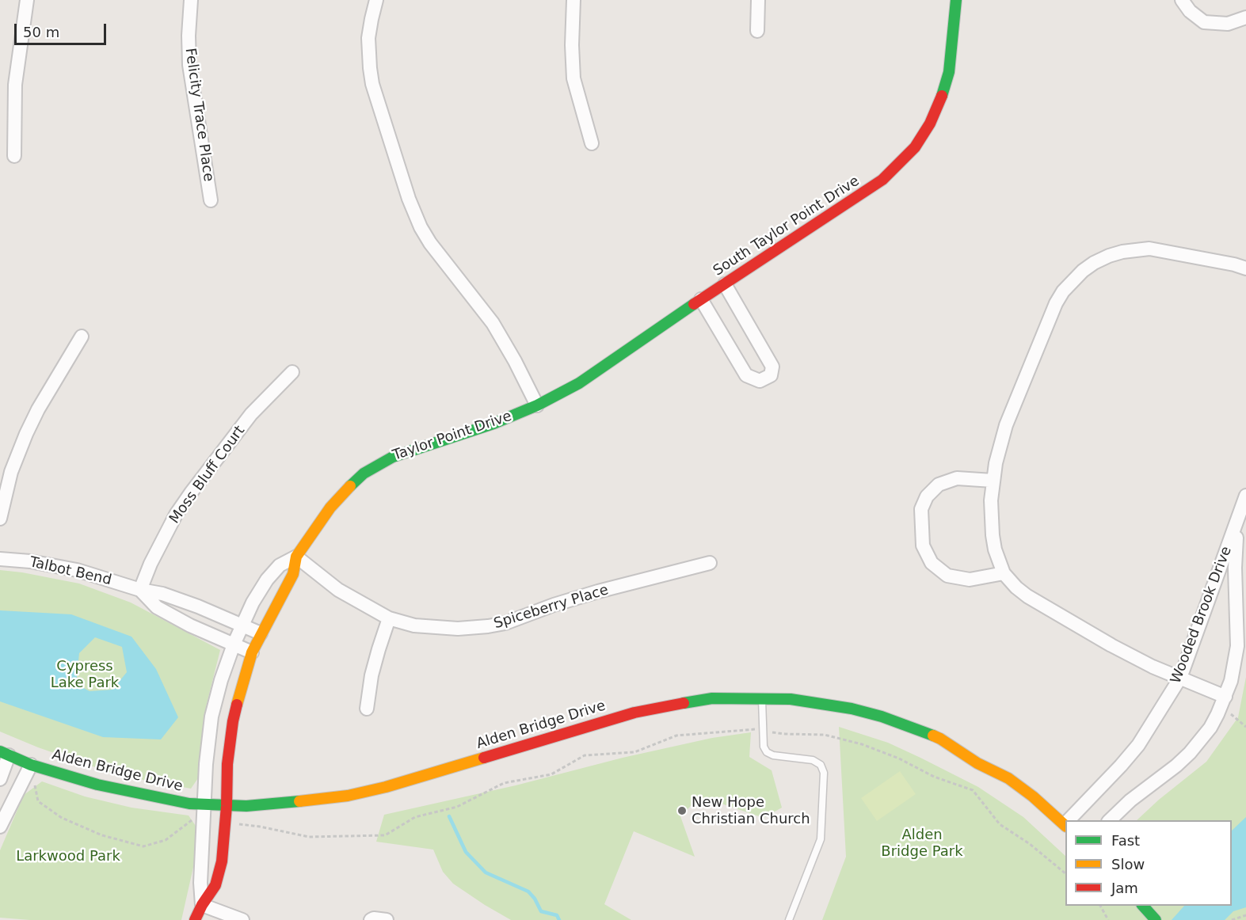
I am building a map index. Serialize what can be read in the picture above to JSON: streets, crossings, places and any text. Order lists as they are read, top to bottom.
{
  "streets": {
    "street": [
      "Felicity Trace Place",
      "South Taylor Point Drive",
      "Taylor Point Drive",
      "Moss Bluff Court",
      "Talbot Bend",
      "Spiceberry Place",
      "Wooded Brook Drive",
      "Alden Bridge Drive"
    ]
  },
  "crossings": [
    ["South Taylor Point Drive", "Taylor Point Drive"],
    ["Taylor Point Drive", "Talbot Bend"],
    ["Taylor Point Drive", "Spiceberry Place"],
    ["Taylor Point Drive", "Alden Bridge Drive"],
    ["Moss Bluff Court", "Talbot Bend"]
  ],
  "parks": ["Cypress Lake Park", "Alden Bridge Park", "Larkwood Park"],
  "places": ["New Hope Christian Church"],
  "legend": ["Fast", "Slow", "Jam"],
  "scale_bar": "50 m"
}
